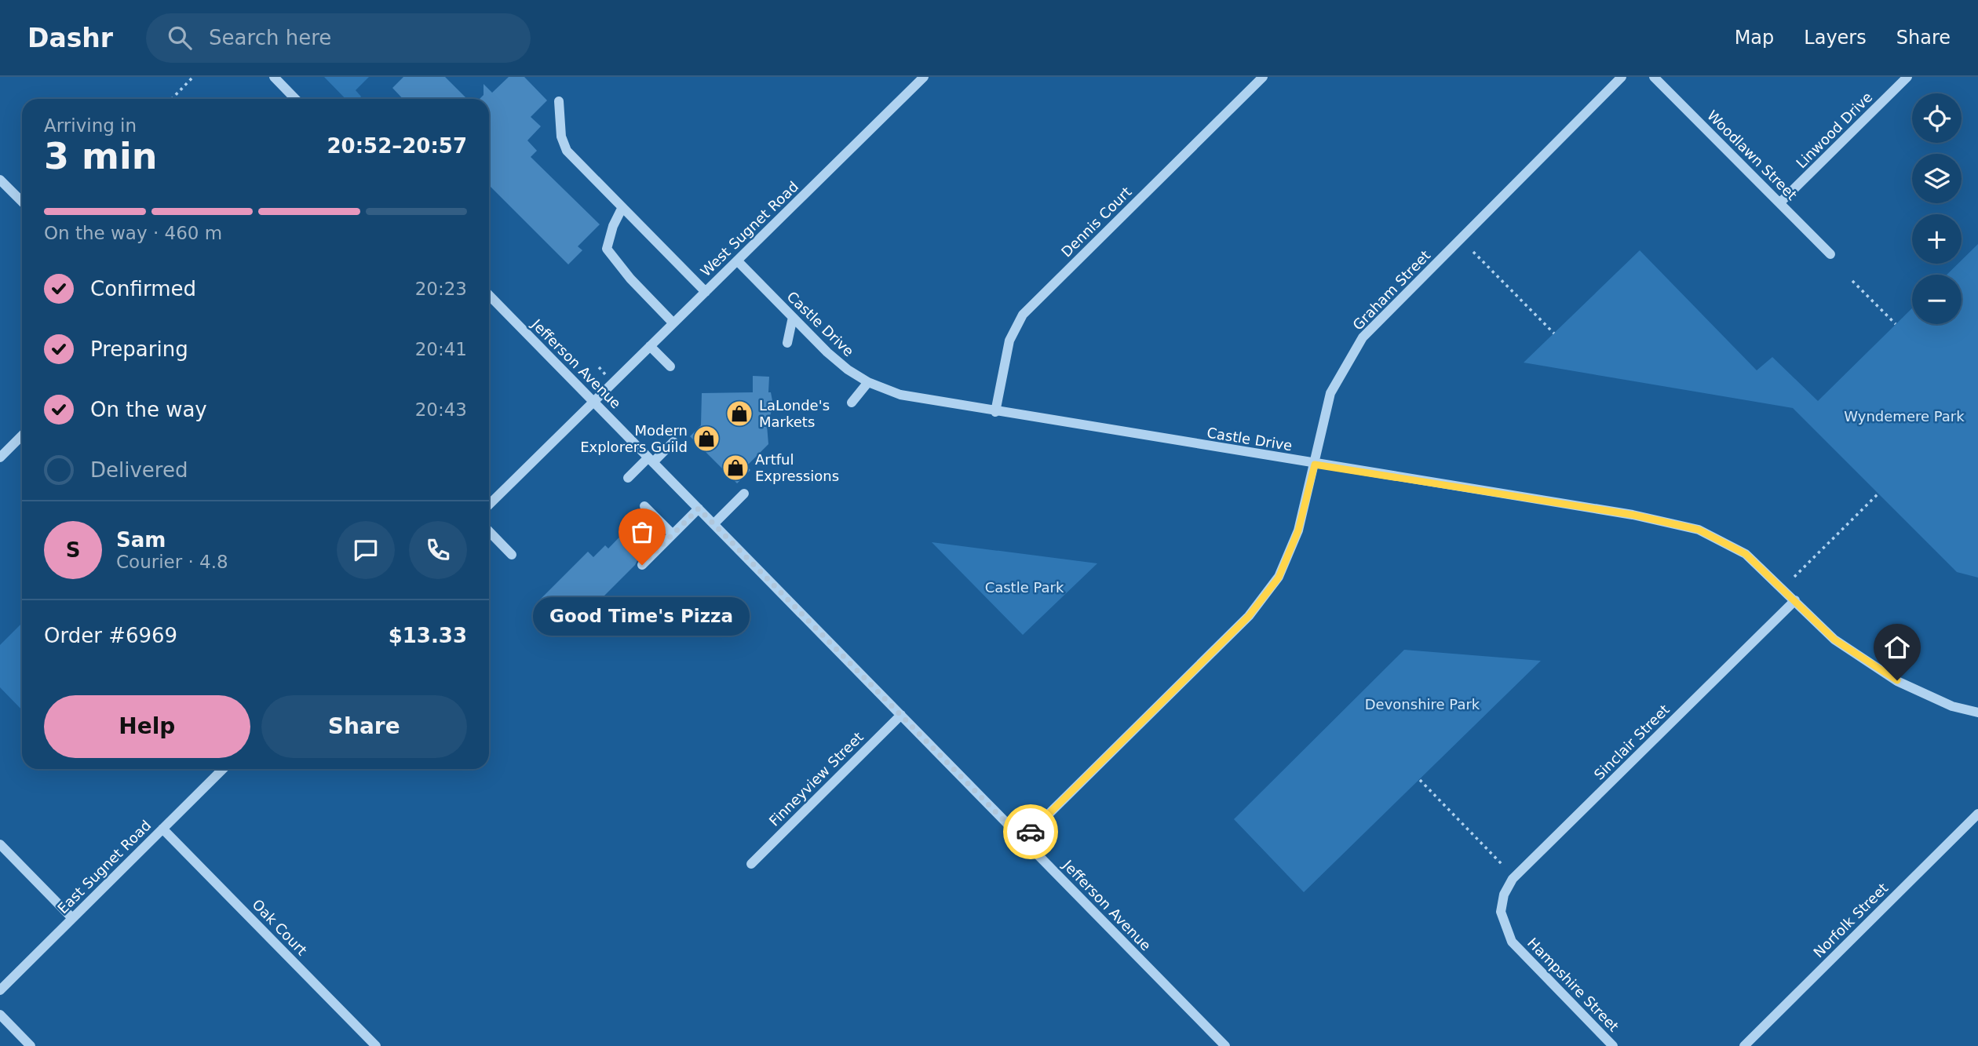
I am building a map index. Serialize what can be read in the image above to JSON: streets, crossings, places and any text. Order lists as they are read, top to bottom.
{
  "streets": {
    "street": [
      "Linwood Drive",
      "Woodlawn Street",
      "Dennis Court",
      "West Sugnet Road",
      "Graham Street",
      "Castle Drive",
      "Jefferson Avenue",
      "Sinclair Street",
      "Finneyview Street",
      "East Sugnet Road",
      "Norfolk Street",
      "Oak Court",
      "Hampshire Street"
    ]
  },
  "crossings": [
    ["Linwood Drive", "Woodlawn Street"],
    ["Dennis Court", "Castle Drive"],
    ["West Sugnet Road", "Castle Drive"],
    ["West Sugnet Road", "Jefferson Avenue"],
    ["Graham Street", "Castle Drive"],
    ["Graham Street", "Jefferson Avenue"],
    ["Castle Drive", "Sinclair Street"],
    ["Jefferson Avenue", "Finneyview Street"],
    ["Sinclair Street", "Hampshire Street"],
    ["East Sugnet Road", "Oak Court"]
  ],
  "parks": ["Wyndemere Park", "Castle Park", "Devonshire Park"],
  "places": {
    "shop": ["LaLonde's Markets", "Modern Explorers Guild", "Artful Expressions"],
    "other": ["Good Time's Pizza"]
  },
  "page": {
    "header": "Dashr",
    "search": "Search here",
    "nav": ["Map", "Layers", "Share"],
    "map_buttons": ["+", "−"],
    "heading": ["3 min", "Arriving in", "20:52–20:57"],
    "panel": [
      "Sam",
      "Courier · 4.8",
      "Order #6969",
      "$13.33"
    ],
    "bar": "On the way · 460 m",
    "list": [
      ["Confirmed", "20:23"],
      ["Preparing", "20:41"],
      ["On the way", "20:43"],
      "Delivered"
    ],
    "round": "S",
    "bubble": "Good Time's Pizza",
    "buttons": ["Help", "Share"]
  }
}
